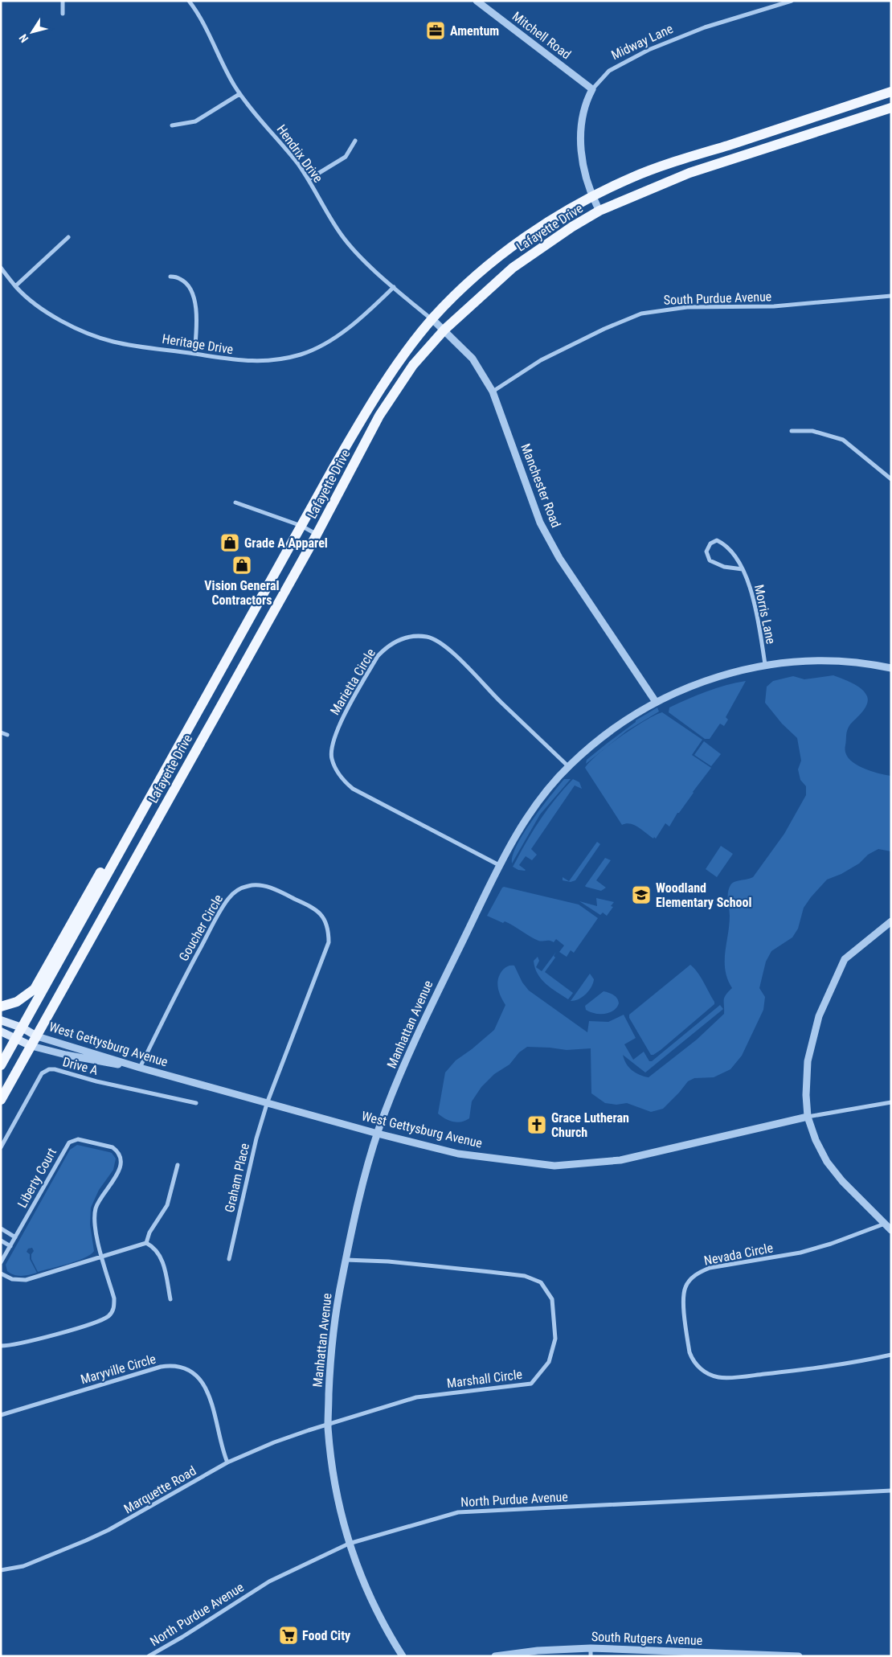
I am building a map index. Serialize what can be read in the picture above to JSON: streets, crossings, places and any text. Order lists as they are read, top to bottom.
{
  "streets": {
    "main road": ["Lafayette Drive"],
    "street": [
      "Mitchell Road",
      "Midway Lane",
      "Hendrix Drive",
      "South Purdue Avenue",
      "Heritage Drive",
      "Manchester Road",
      "Morris Lane",
      "Marietta Circle",
      "Goucher Circle",
      "Manhattan Avenue",
      "West Gettysburg Avenue",
      "Drive A",
      "Liberty Court",
      "Graham Place",
      "Nevada Circle",
      "Maryville Circle",
      "Marshall Circle",
      "Marquette Road",
      "North Purdue Avenue",
      "South Rutgers Avenue"
    ]
  },
  "crossings": [
    ["Mitchell Road", "Midway Lane"],
    ["Midway Lane", "Lafayette Drive"],
    ["Hendrix Drive", "Lafayette Drive"],
    ["Hendrix Drive", "Heritage Drive"],
    ["Hendrix Drive", "Manchester Road"],
    ["Lafayette Drive", "Manchester Road"],
    ["Lafayette Drive", "West Gettysburg Avenue"],
    ["South Purdue Avenue", "Manchester Road"],
    ["Manchester Road", "Manhattan Avenue"],
    ["Morris Lane", "Manhattan Avenue"],
    ["Marietta Circle", "Manhattan Avenue"],
    ["Goucher Circle", "West Gettysburg Avenue"],
    ["Goucher Circle", "Graham Place"],
    ["Manhattan Avenue", "West Gettysburg Avenue"],
    ["Manhattan Avenue", "Marshall Circle"],
    ["Manhattan Avenue", "Marquette Road"],
    ["Manhattan Avenue", "North Purdue Avenue"],
    ["West Gettysburg Avenue", "Graham Place"],
    ["Maryville Circle", "Marquette Road"],
    ["Marshall Circle", "Marquette Road"]
  ],
  "places": {
    "office": ["Amentum"],
    "shop": ["Grade A Apparel", "Vision General Contractors"],
    "school or university": ["Woodland Elementary School"],
    "church": ["Grace Lutheran Church"],
    "supermarket": ["Food City"]
  },
  "north": "bottom left"
}
